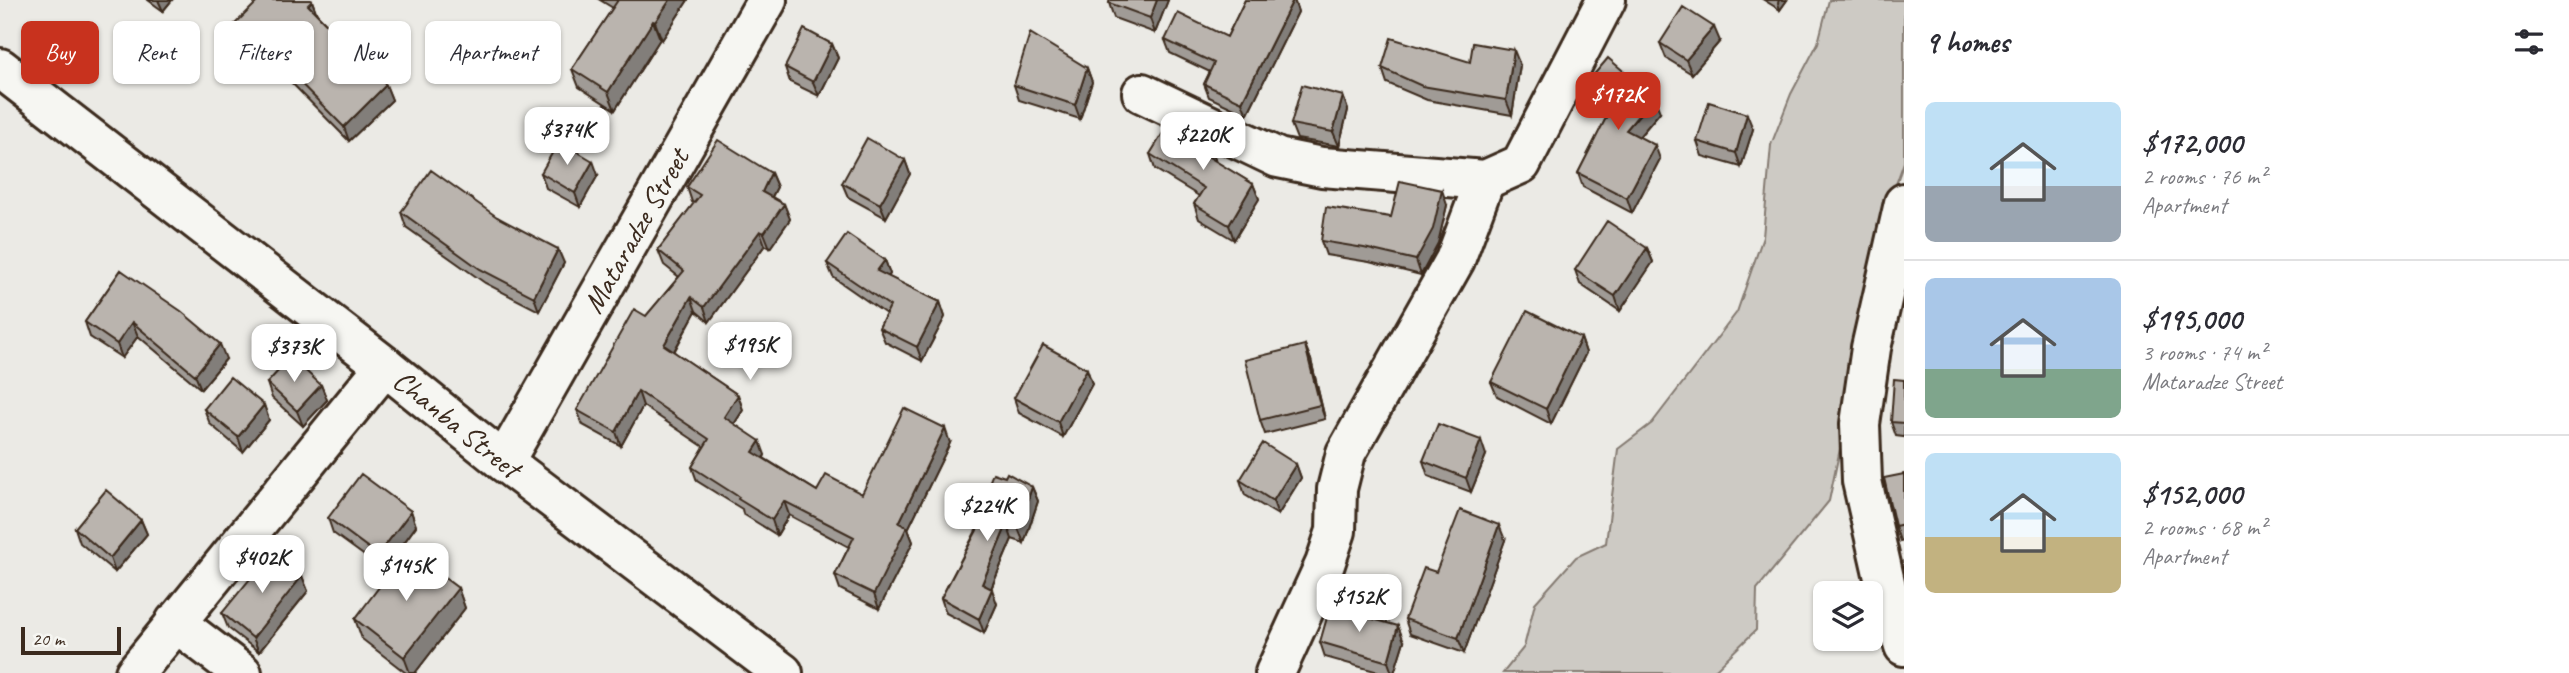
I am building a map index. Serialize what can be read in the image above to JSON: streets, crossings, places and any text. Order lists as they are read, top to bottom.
{
  "streets": {
    "street": ["Mataradze Street", "Chanba Street"]
  },
  "crossings": [
    ["Mataradze Street", "Chanba Street"]
  ],
  "scale_bar": "20 m",
  "page": {
    "heading": "9 homes",
    "chip": [
      "Buy",
      "Rent",
      "Filters",
      "New",
      "Apartment"
    ],
    "price": [
      "$172K",
      "$374K",
      "$220K",
      "$195K",
      "$373K",
      "$224K",
      "$402K",
      "$145K",
      "$152K"
    ],
    "list": [
      {
        "name": "$172,000",
        "note": "2 rooms · 76 m² · Apartment"
      },
      {
        "name": "$195,000",
        "note": "3 rooms · 74 m² · Mataradze Street"
      },
      {
        "name": "$152,000",
        "note": "2 rooms · 68 m² · Apartment"
      }
    ],
    "scale": "20 m"
  }
}
